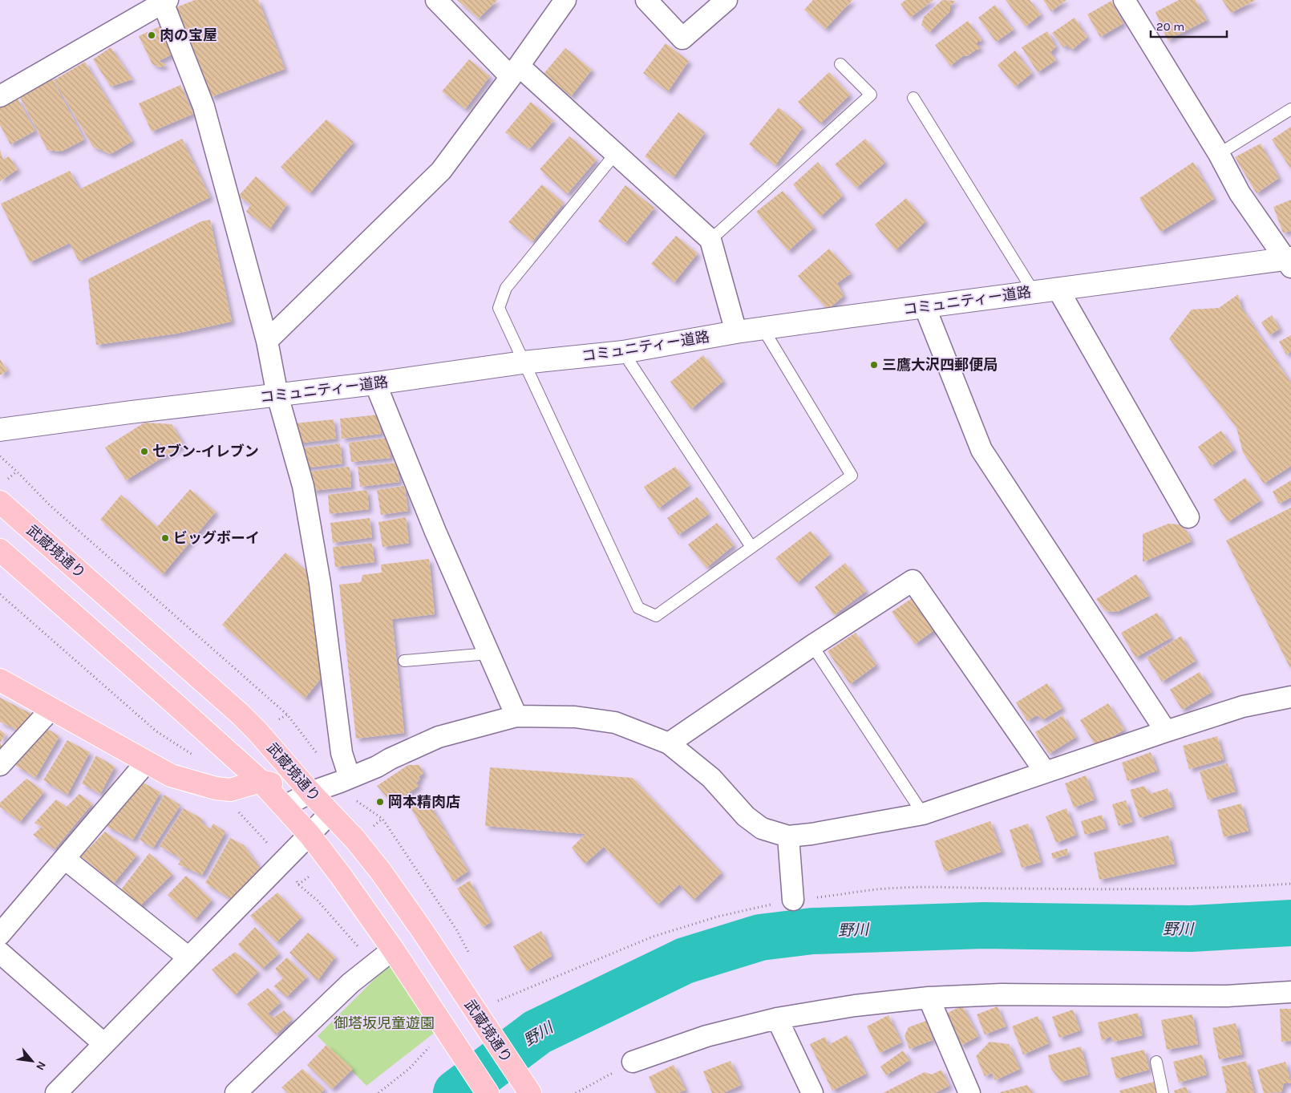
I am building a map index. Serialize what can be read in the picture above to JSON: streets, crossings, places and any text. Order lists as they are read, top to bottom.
{
  "streets": {
    "main road": ["武蔵境通り"],
    "street": ["コミュニティー道路"]
  },
  "water": ["野川"],
  "parks": ["御塔坂児童遊園"],
  "places": [
    "肉の宝屋",
    "三鷹大沢四郵便局",
    "セブン-イレブン",
    "ビッグボーイ",
    "岡本精肉店"
  ],
  "scale_bar": "20 m",
  "north": "bottom right"
}
